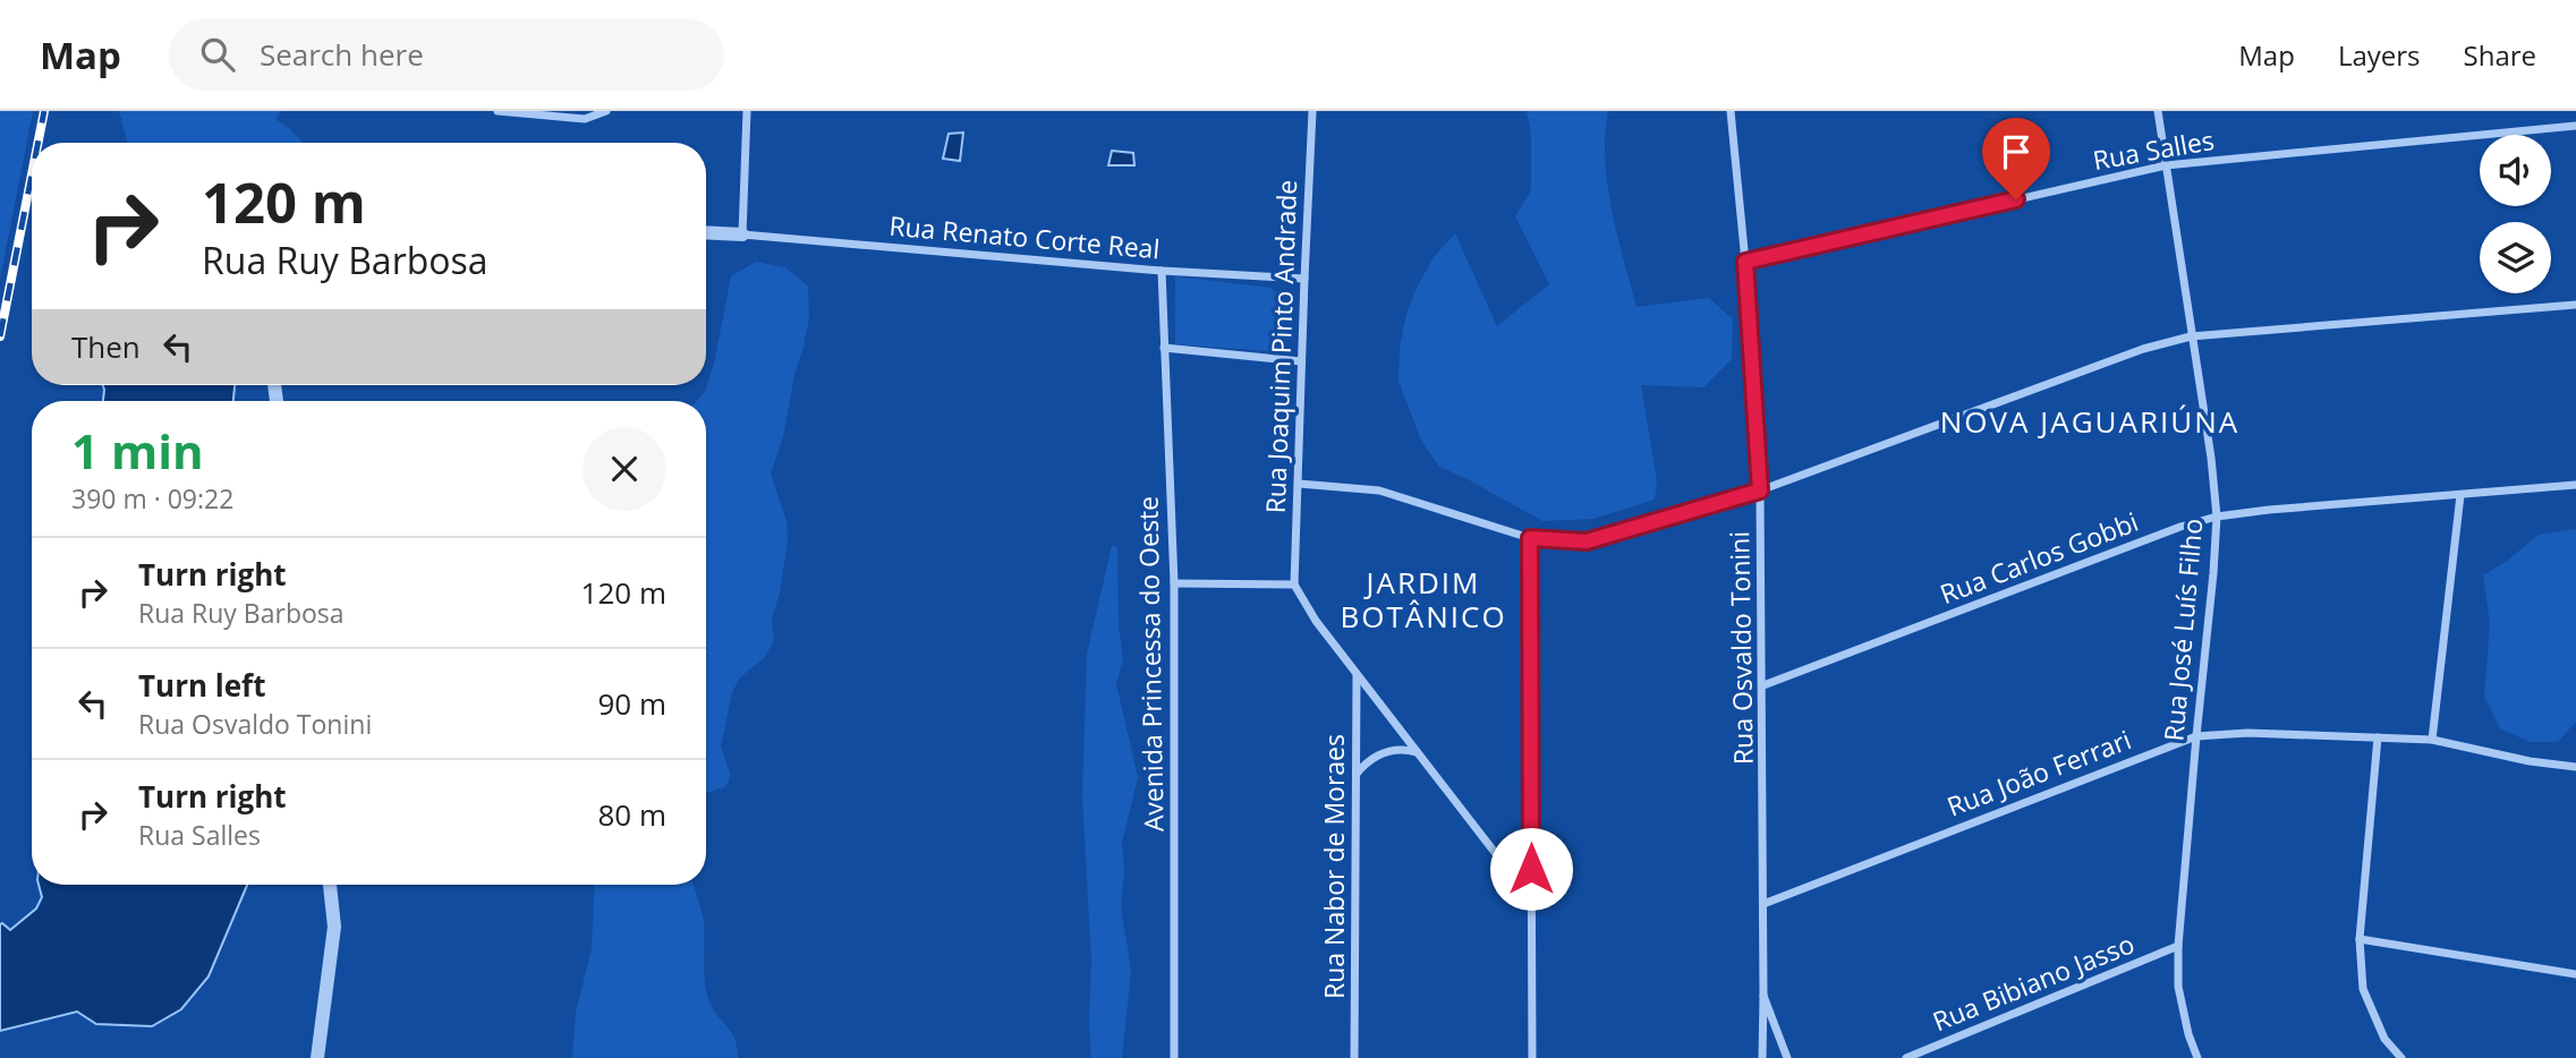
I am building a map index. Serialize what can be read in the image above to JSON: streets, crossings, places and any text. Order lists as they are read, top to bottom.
{
  "streets": {
    "street": [
      "Rua Salles",
      "Rua Renato Corte Real",
      "Rua Joaquim Pinto Andrade",
      "Rua Carlos Gobbi",
      "Rua José Luís Filho",
      "Rua Osvaldo Tonini",
      "Avenida Princessa do Oeste",
      "Rua João Ferrari",
      "Rua Nabor de Moraes",
      "Rua Bibiano Jasso"
    ]
  },
  "crossings": [
    ["Rua Salles", "Rua José Luís Filho"],
    ["Rua Salles", "Rua Osvaldo Tonini"],
    ["Rua Renato Corte Real", "Rua Joaquim Pinto Andrade"],
    ["Rua Renato Corte Real", "Avenida Princessa do Oeste"],
    ["Rua Carlos Gobbi", "Rua José Luís Filho"],
    ["Rua Carlos Gobbi", "Rua Osvaldo Tonini"],
    ["Rua José Luís Filho", "Rua João Ferrari"],
    ["Rua José Luís Filho", "Rua Bibiano Jasso"],
    ["Rua Osvaldo Tonini", "Rua João Ferrari"]
  ],
  "districts": ["NOVA JAGUARIÚNA", "JARDIM BOTÂNICO"],
  "page": {
    "header": "Map",
    "search": "Search here",
    "nav": ["Map", "Layers", "Share"],
    "turn": ["120 m", "Rua Ruy Barbosa"],
    "then": "Then",
    "heading": ["1 min", "390 m · 09:22"],
    "list": [
      {
        "name": "Turn right",
        "note": "Rua Ruy Barbosa",
        "value": "120 m"
      },
      {
        "name": "Turn left",
        "note": "Rua Osvaldo Tonini",
        "value": "90 m"
      },
      {
        "name": "Turn right",
        "note": "Rua Salles",
        "value": "80 m"
      }
    ]
  }
}
